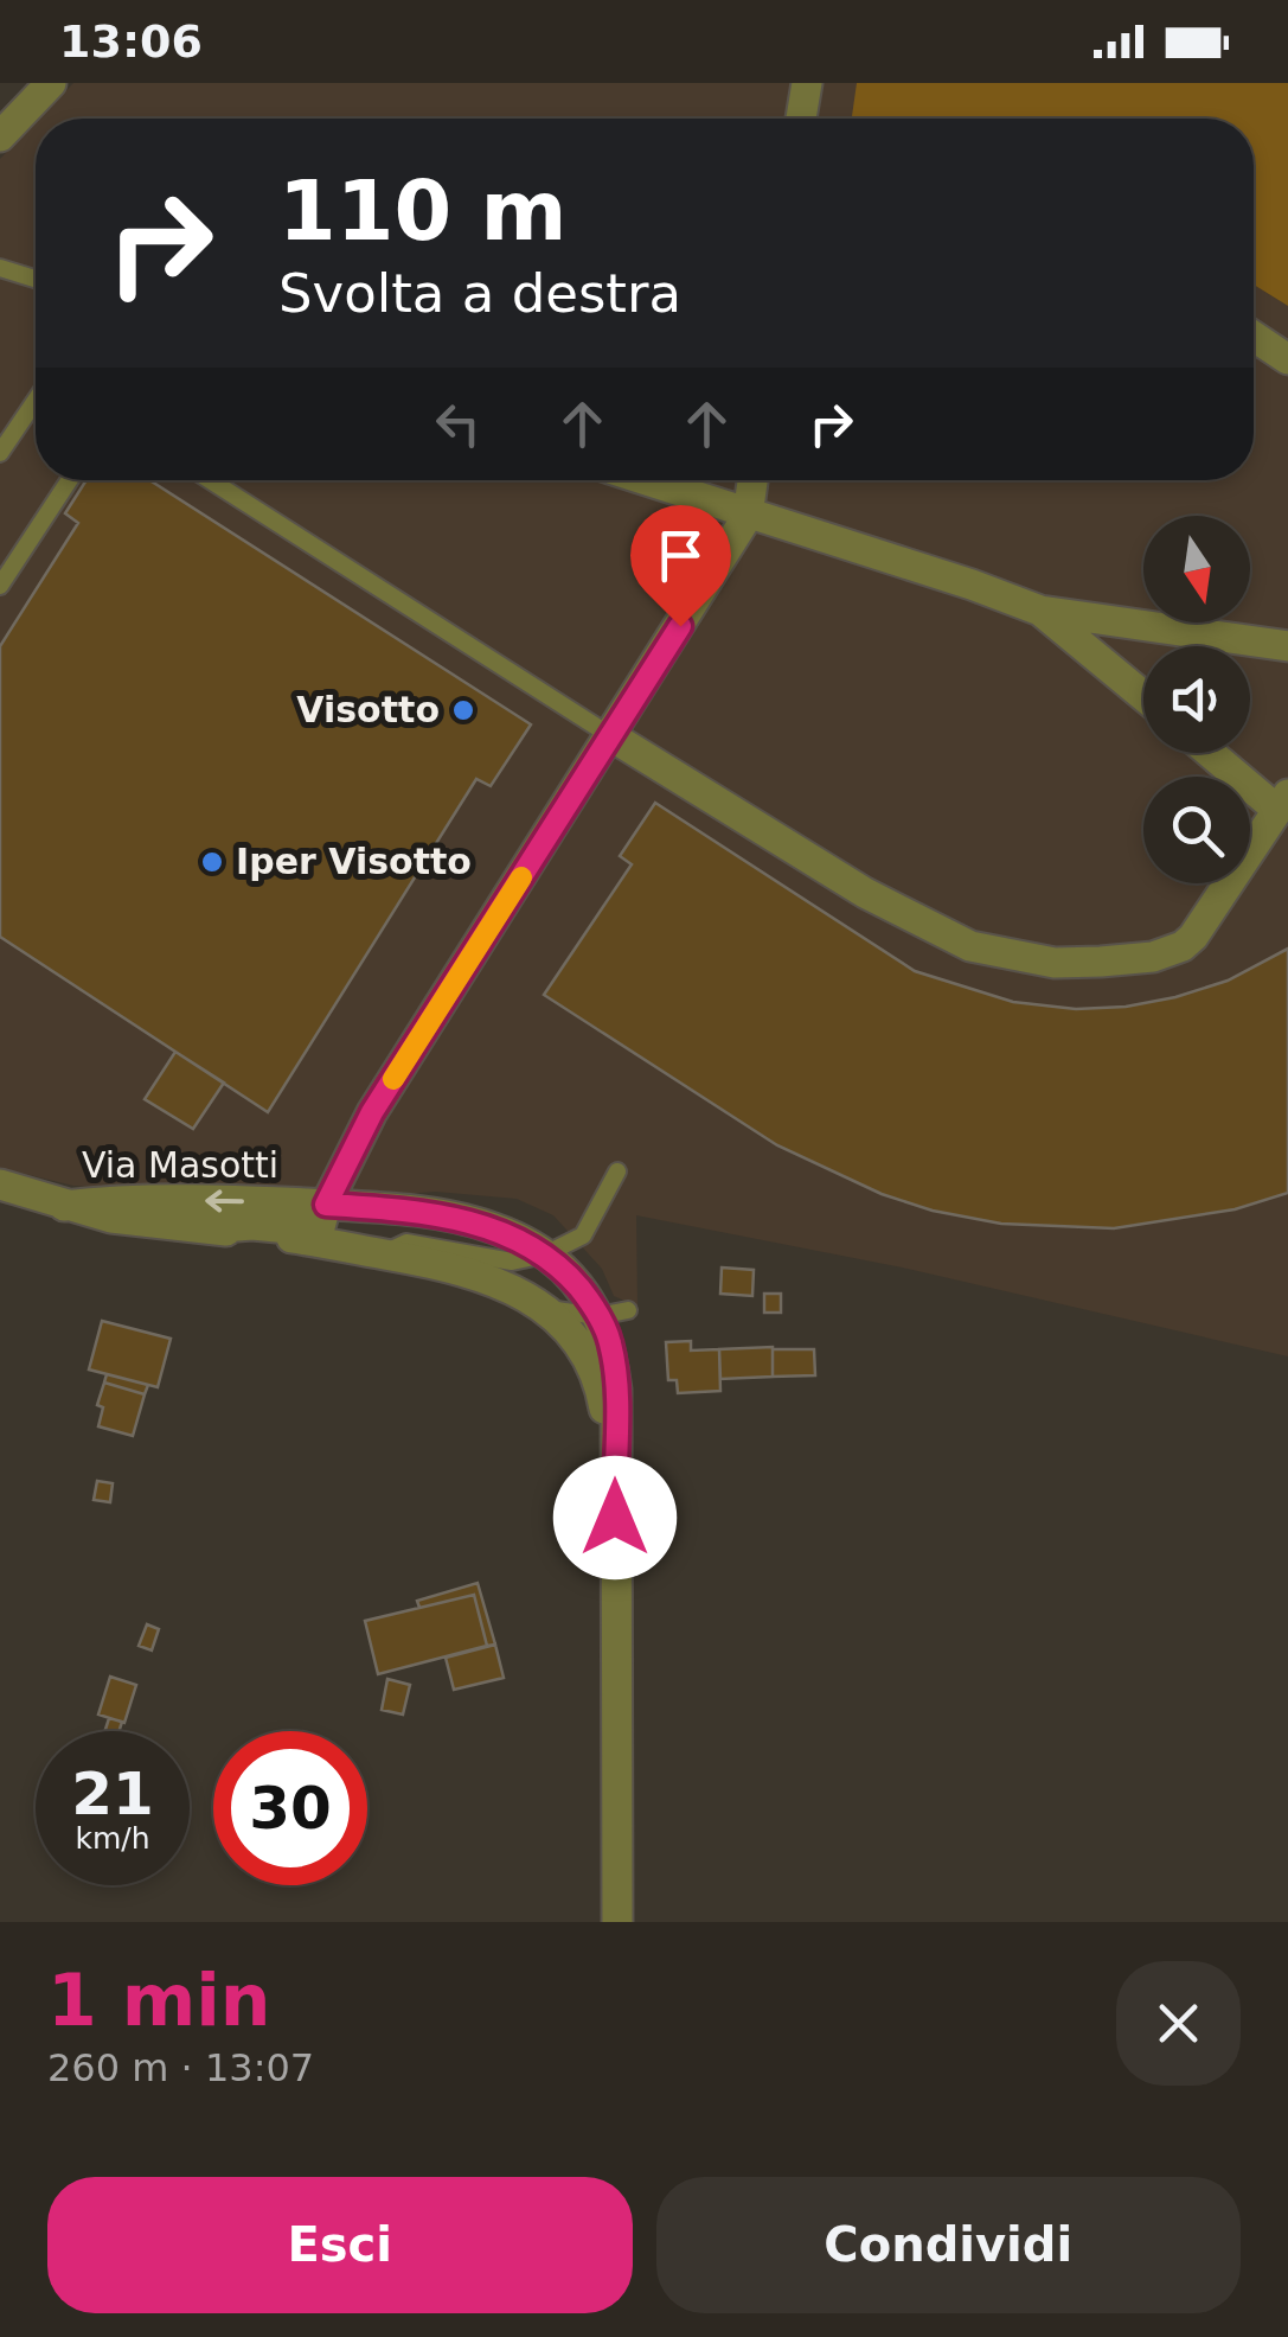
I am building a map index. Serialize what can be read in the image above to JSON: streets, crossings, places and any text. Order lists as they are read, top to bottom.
{
  "streets": {
    "street": ["Via Masotti"]
  },
  "places": ["Visotto", "Iper Visotto"],
  "north": "bottom",
  "page": {
    "status": "13:06",
    "turn": ["110 m", "Svolta a destra"],
    "speed": "21 km/h",
    "limit": "30",
    "heading": ["1 min", "260 m · 13:07"],
    "buttons": ["Esci", "Condividi"]
  }
}
